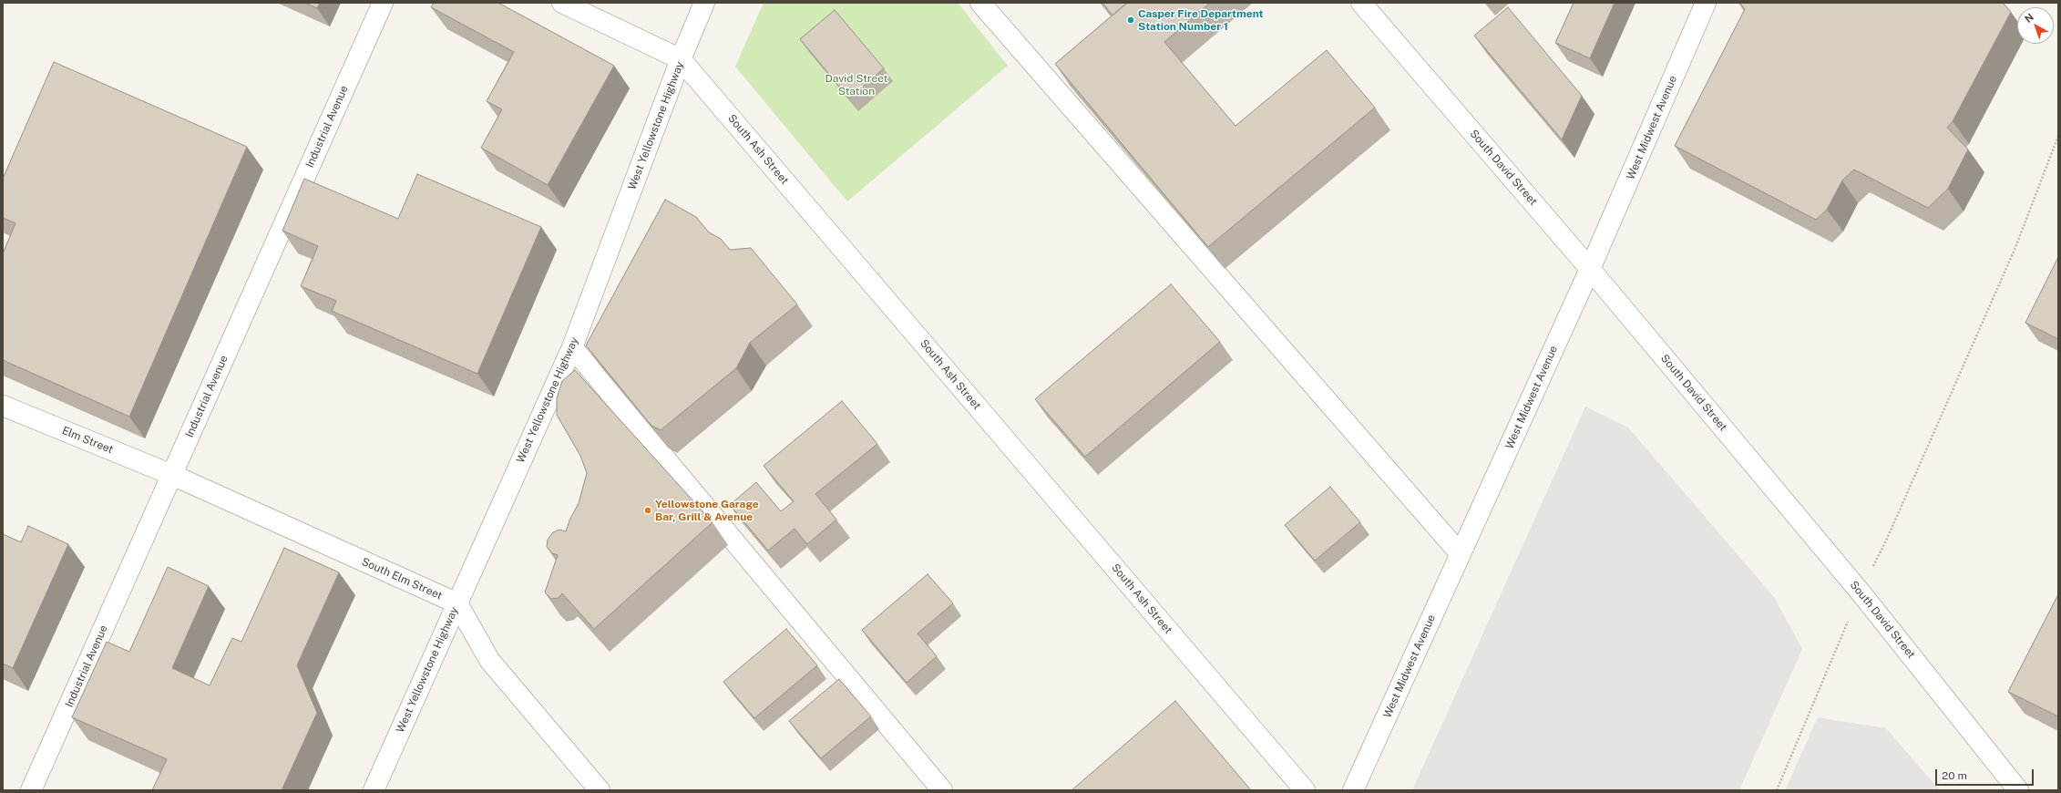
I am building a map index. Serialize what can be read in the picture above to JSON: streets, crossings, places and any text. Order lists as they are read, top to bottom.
{
  "streets": {
    "street": [
      "West Yellowstone Highway",
      "Industrial Avenue",
      "West Midwest Avenue",
      "South Ash Street",
      "South David Street",
      "Elm Street",
      "South Elm Street"
    ]
  },
  "crossings": [
    ["West Yellowstone Highway", "South Ash Street"],
    ["West Yellowstone Highway", "South Elm Street"],
    ["Industrial Avenue", "Elm Street"],
    ["Industrial Avenue", "South Elm Street"],
    ["West Midwest Avenue", "South David Street"],
    ["Elm Street", "South Elm Street"]
  ],
  "parks": ["David Street Station"],
  "places": ["Casper Fire Department Station Number 1", "Yellowstone Garage Bar, Grill & Avenue"],
  "scale_bar": "20 m",
  "north": "top left"
}
